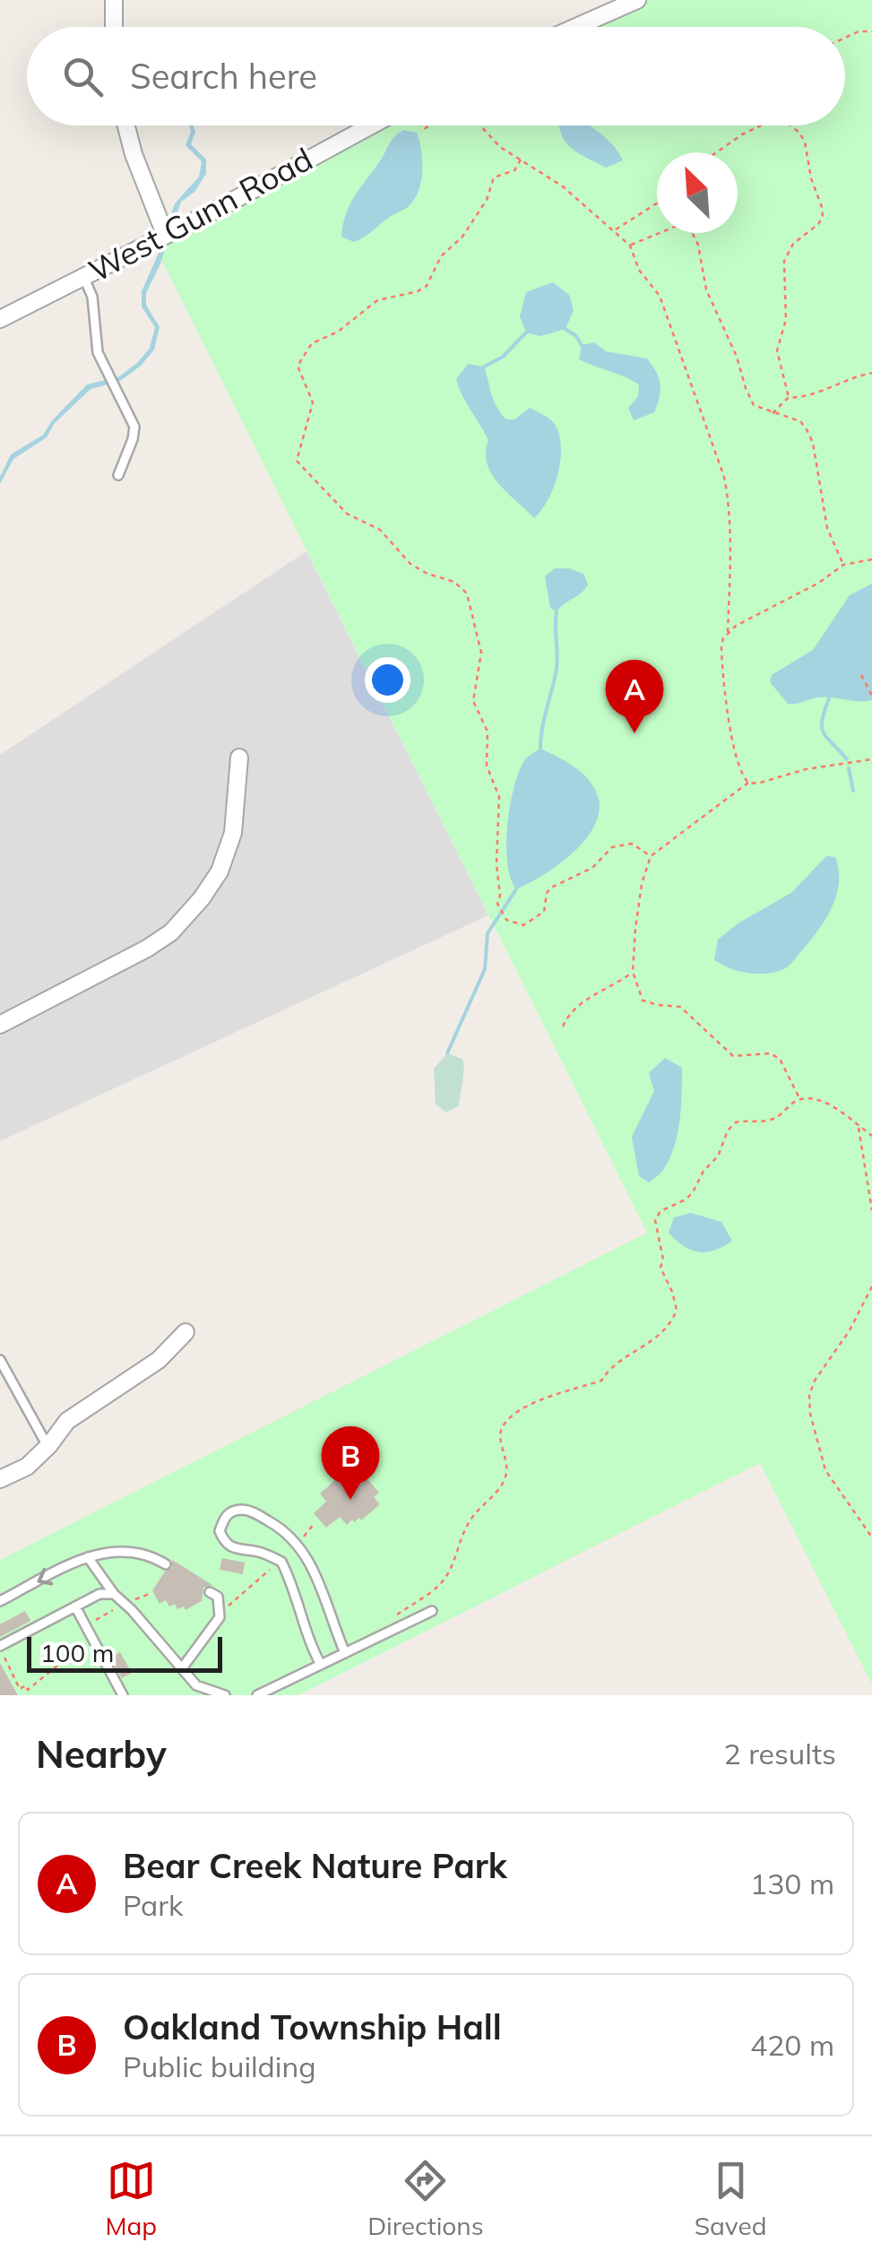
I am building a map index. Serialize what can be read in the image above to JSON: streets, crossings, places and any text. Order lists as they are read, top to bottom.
{
  "streets": {
    "street": ["West Gunn Road"]
  },
  "scale_bar": "100 m",
  "north": "top left",
  "page": {
    "search": "Search here",
    "pins": ["A", "B"],
    "scale": "100 m",
    "heading": ["Nearby", "2 results"],
    "list": [
      {
        "mark": "A",
        "name": "Bear Creek Nature Park",
        "note": "Park",
        "value": "130 m"
      },
      {
        "mark": "B",
        "name": "Oakland Township Hall",
        "note": "Public building",
        "value": "420 m"
      }
    ],
    "nav": ["Map", "Directions", "Saved"]
  }
}
